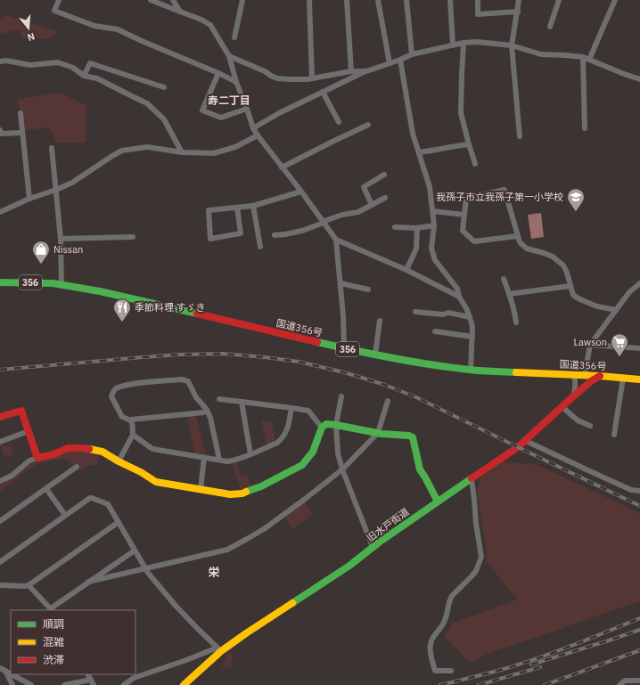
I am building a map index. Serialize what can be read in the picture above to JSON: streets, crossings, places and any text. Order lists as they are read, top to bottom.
{
  "streets": {
    "main road": ["356", "国道356号", "旧水戸街道"]
  },
  "crossings": [
    ["国道356号", "旧水戸街道"]
  ],
  "districts": ["寿二丁目", "栄"],
  "places": {
    "school or university": ["我孫子市立我孫子第一小学校"],
    "shop": ["Nissan"],
    "restaurant": ["季節料理 すゞき"],
    "supermarket": ["Lawson"]
  },
  "legend": ["順調", "混雑", "渋滞"],
  "north": "bottom"
}
